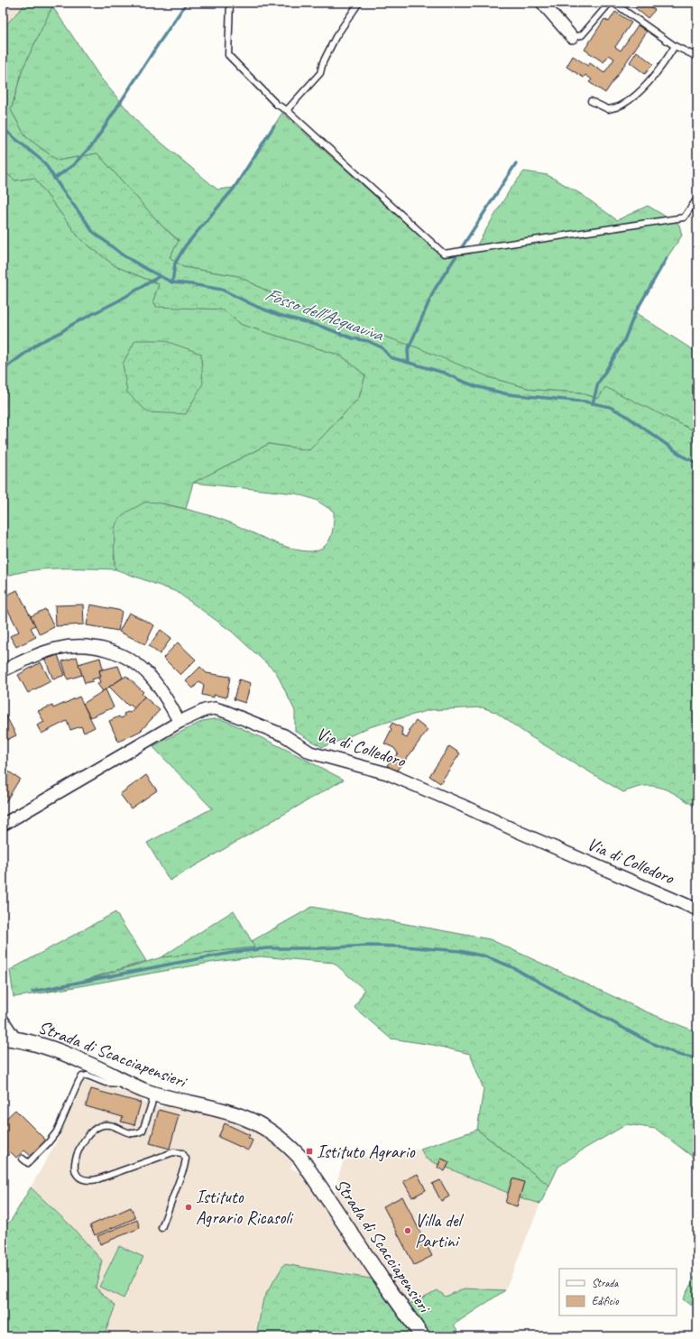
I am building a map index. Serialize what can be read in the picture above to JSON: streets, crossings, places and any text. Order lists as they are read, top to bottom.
{
  "streets": {
    "street": ["Via di Colledoro", "Strada di Scacciapensieri"]
  },
  "water": ["Fosso dell'Acquaviva"],
  "places": {
    "transit": ["Istituto Agrario"],
    "other": ["Istituto Agrario Ricasoli", "Villa del Partini"]
  },
  "legend": ["Strada", "Edificio"]
}
